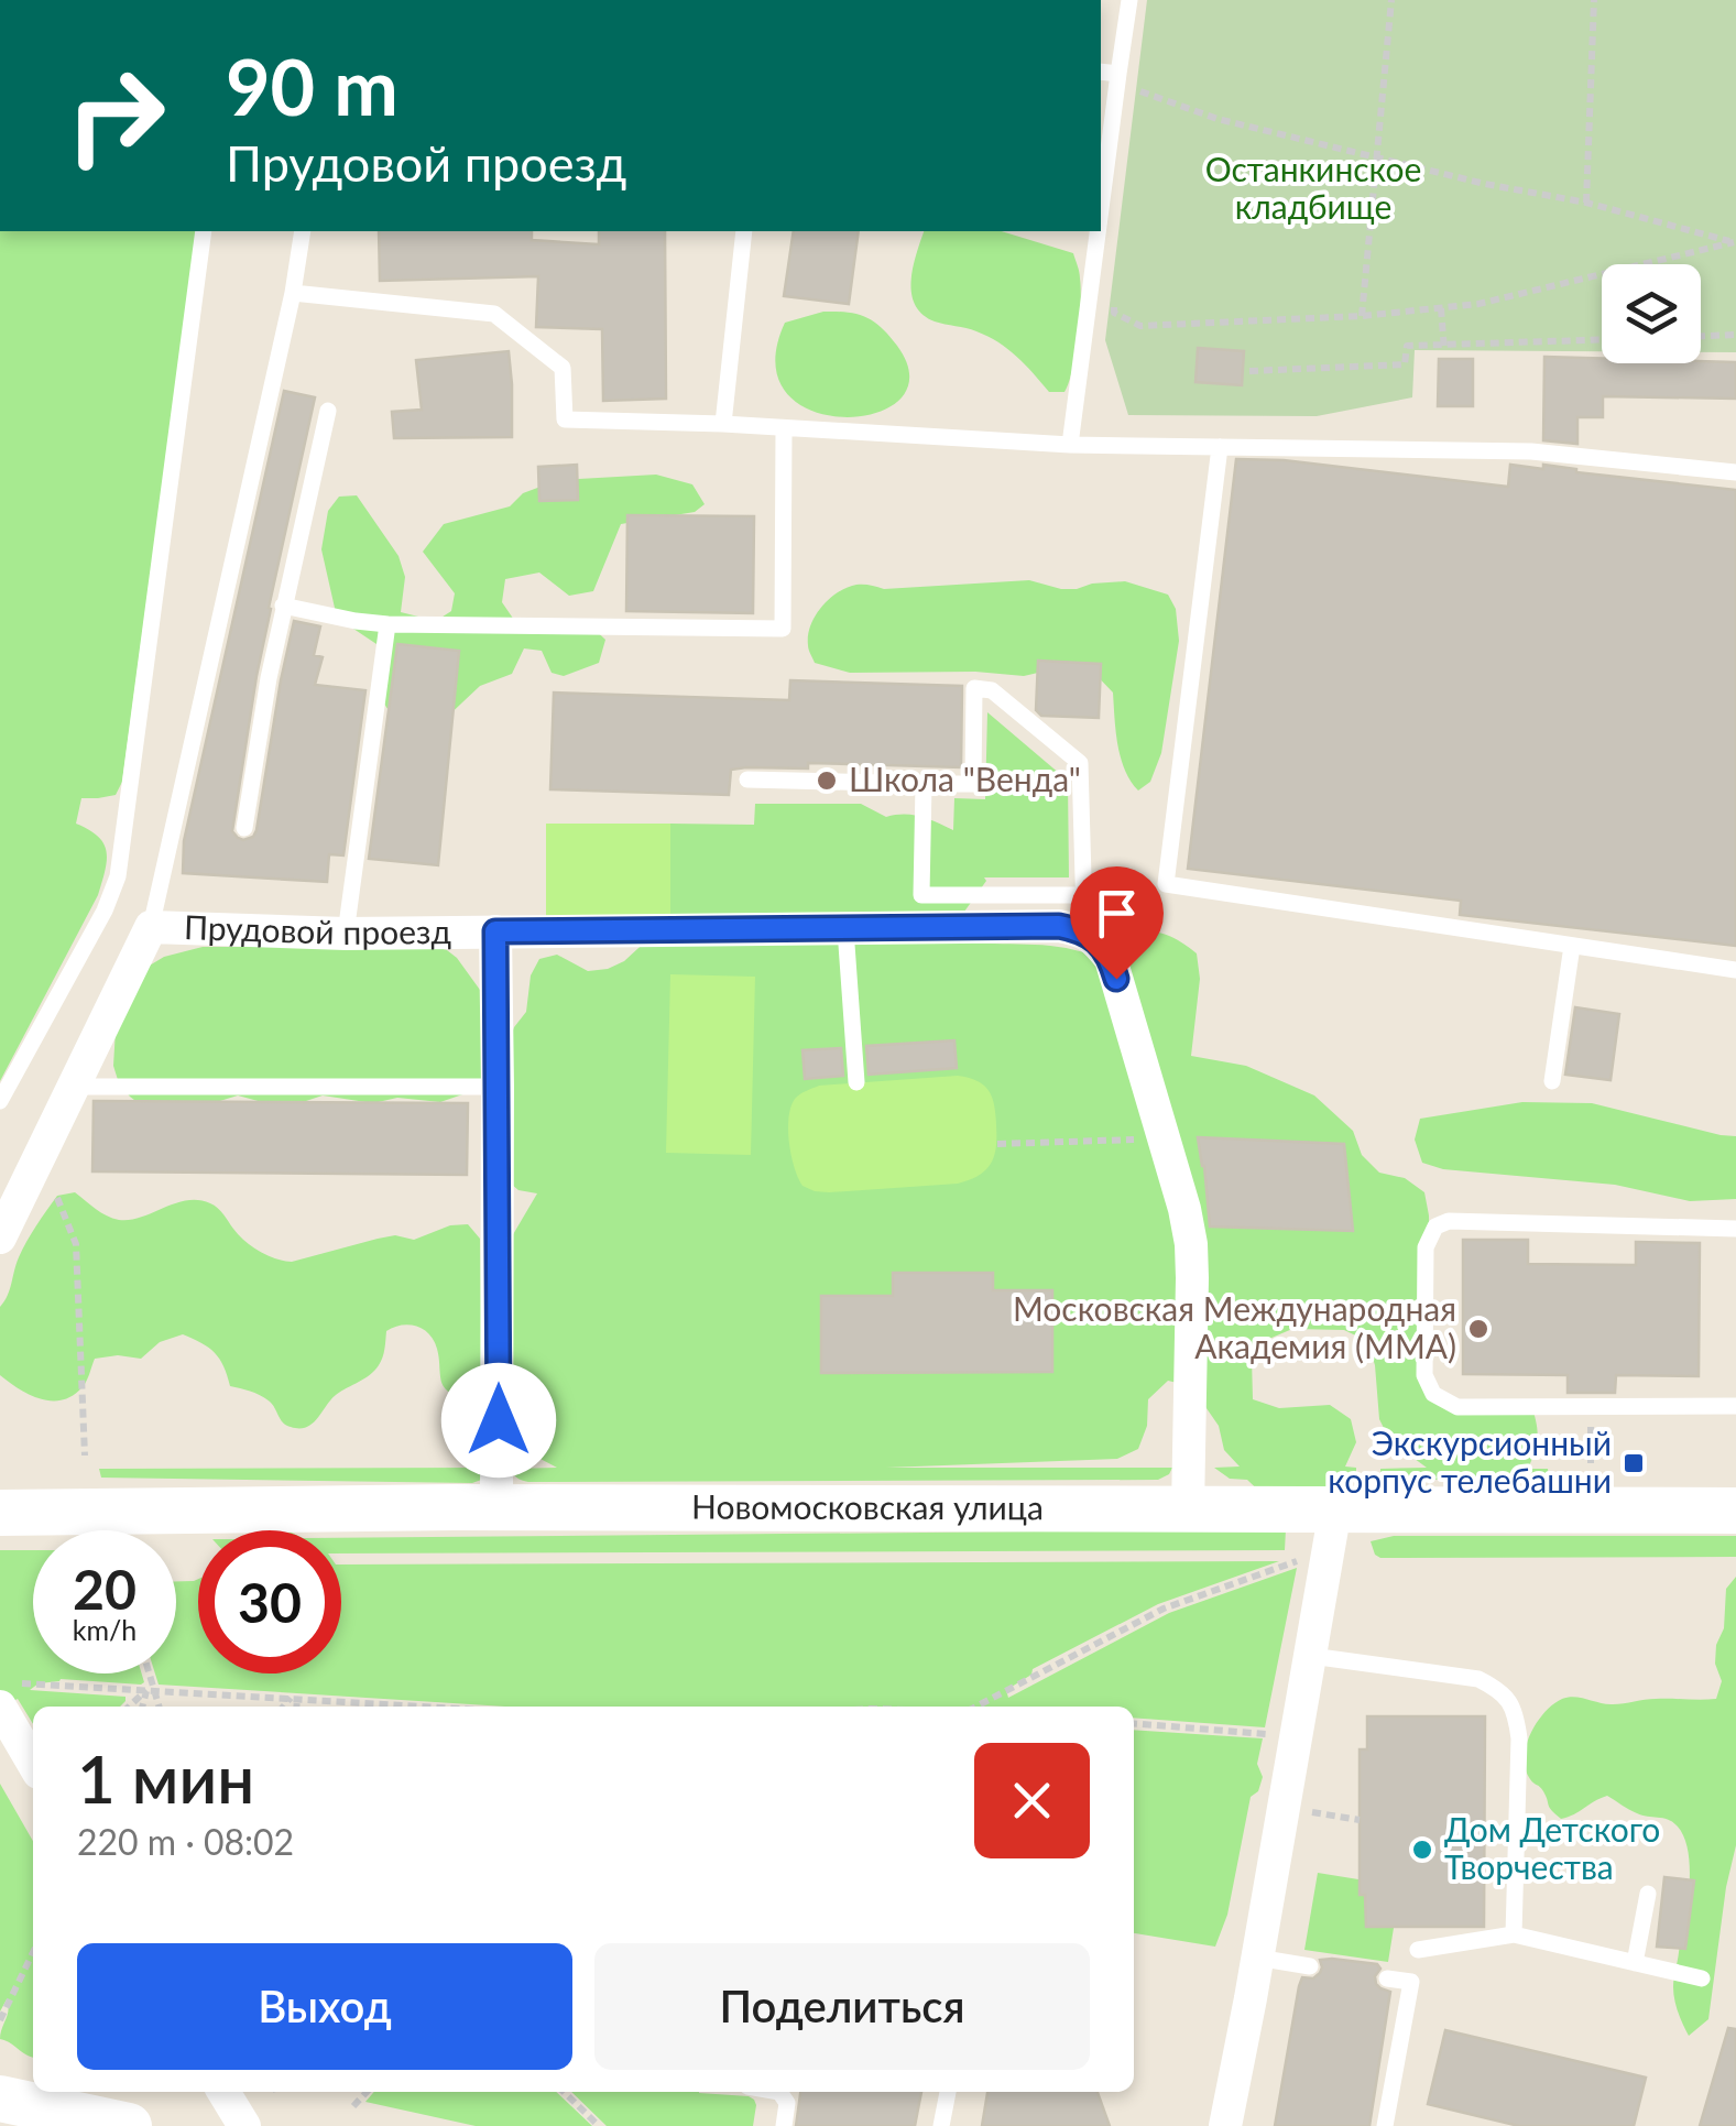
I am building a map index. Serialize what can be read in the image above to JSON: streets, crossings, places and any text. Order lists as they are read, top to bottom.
{
  "streets": {
    "main road": ["Новомосковская улица"],
    "street": ["Прудовой проезд"]
  },
  "parks": ["Останкинское кладбище"],
  "places": {
    "other": ["Школа \"Венда\"", "Московская Международная Академия (ММА)", "Дом Детского Творчества"],
    "transit": ["Экскурсионный корпус телебашни"]
  },
  "page": {
    "turn": ["90 m", "Прудовой проезд"],
    "speed": "20 km/h",
    "limit": "30",
    "heading": ["1 мин", "220 m · 08:02"],
    "buttons": ["Выход", "Поделиться"]
  }
}
